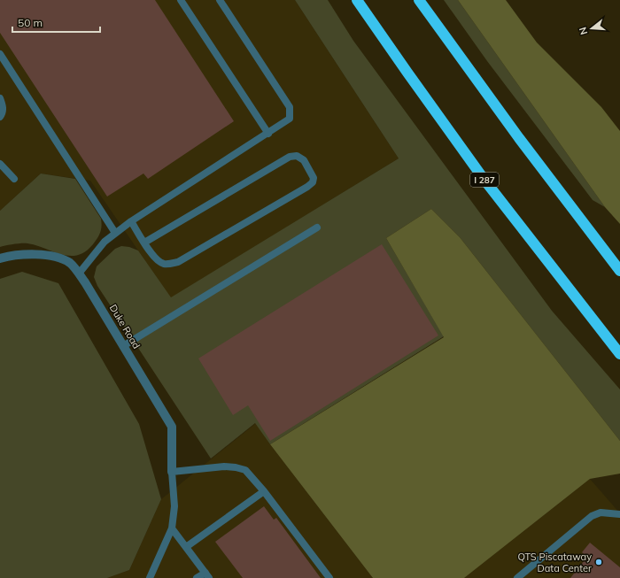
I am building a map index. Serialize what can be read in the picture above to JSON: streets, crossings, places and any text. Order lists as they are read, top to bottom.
{
  "streets": {
    "highway": ["I 287"],
    "street": ["Duke Road"]
  },
  "places": ["QTS Piscataway Data Center"],
  "scale_bar": "50 m",
  "north": "left"
}
